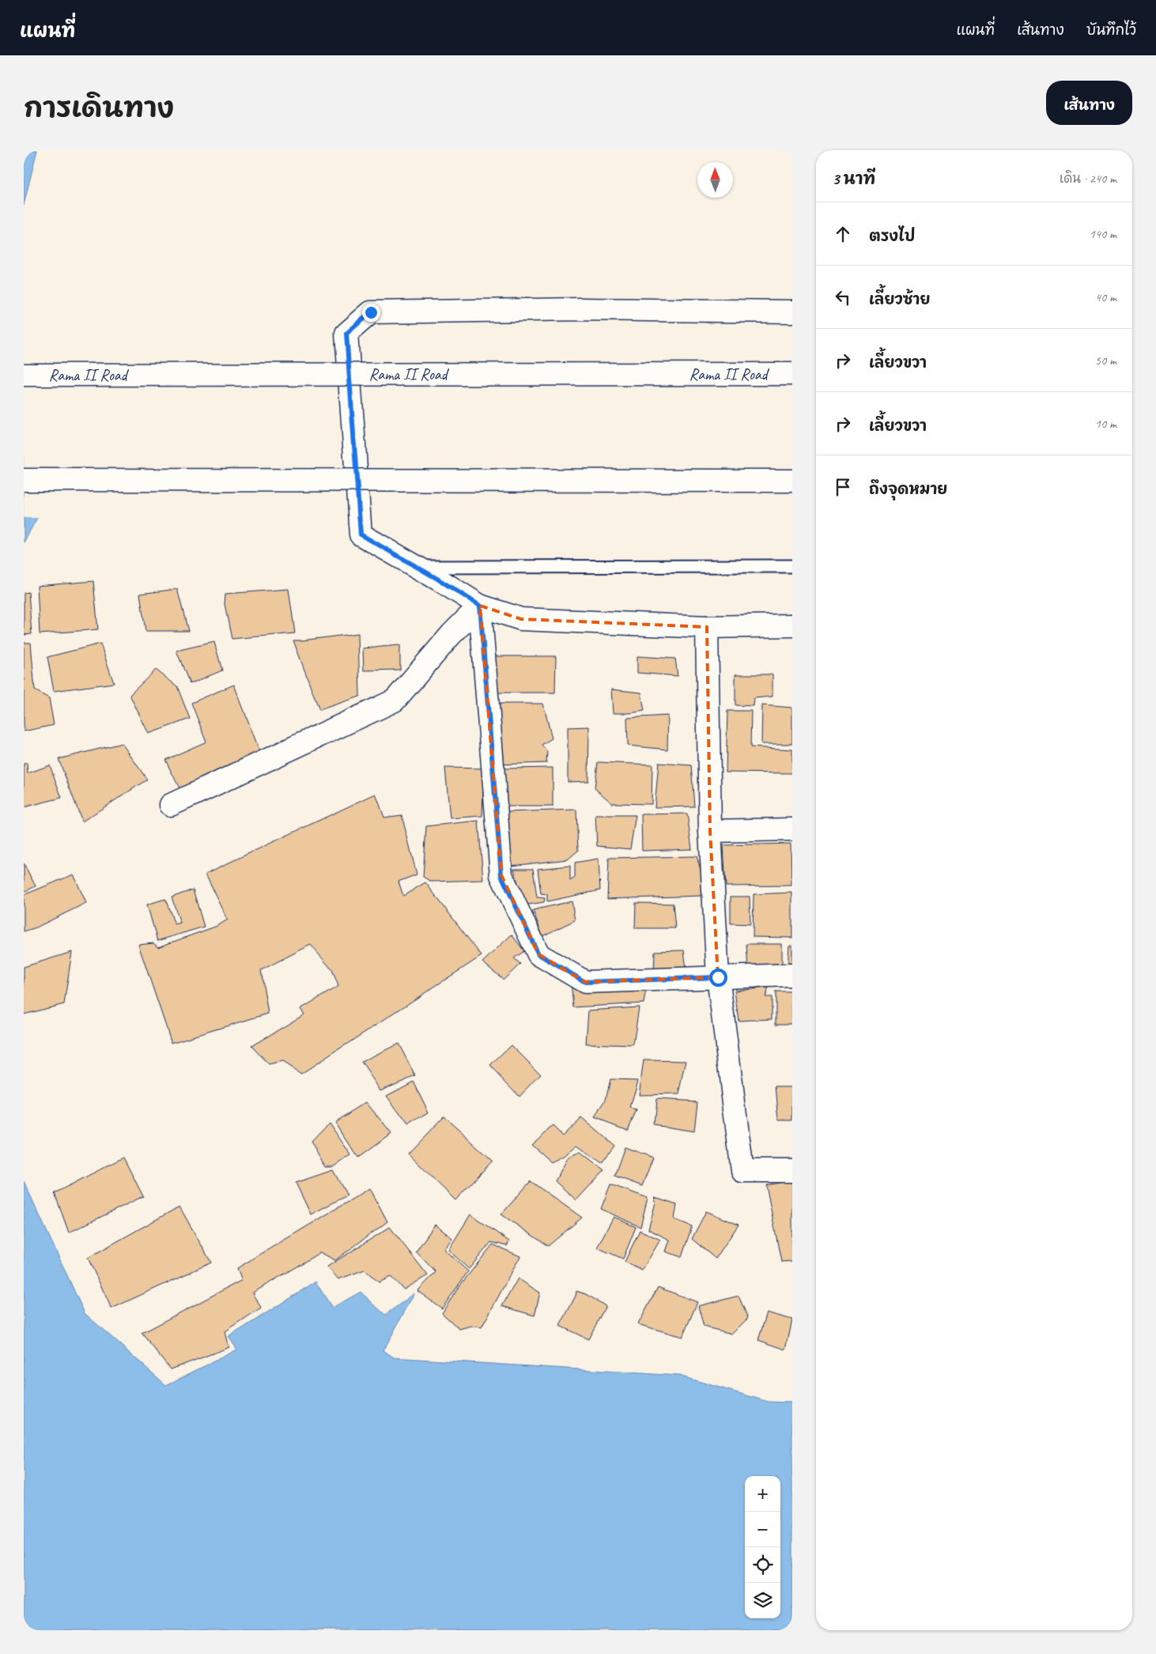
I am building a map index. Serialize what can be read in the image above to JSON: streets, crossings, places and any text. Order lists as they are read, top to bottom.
{
  "streets": {
    "main road": ["Rama II Road"]
  },
  "north": "top",
  "page": {
    "header": "แผนที่",
    "nav": ["แผนที่", "เส้นทาง", "บันทึกไว้"],
    "title": "การเดินทาง",
    "buttons": "เส้นทาง",
    "heading": ["3 นาที", "เดิน · 240 m"],
    "list": [
      ["ตรงไป", "140 m"],
      ["เลี้ยวซ้าย", "40 m"],
      ["เลี้ยวขวา", "50 m"],
      ["เลี้ยวขวา", "10 m"],
      "ถึงจุดหมาย"
    ],
    "map_buttons": ["+", "−"]
  }
}
